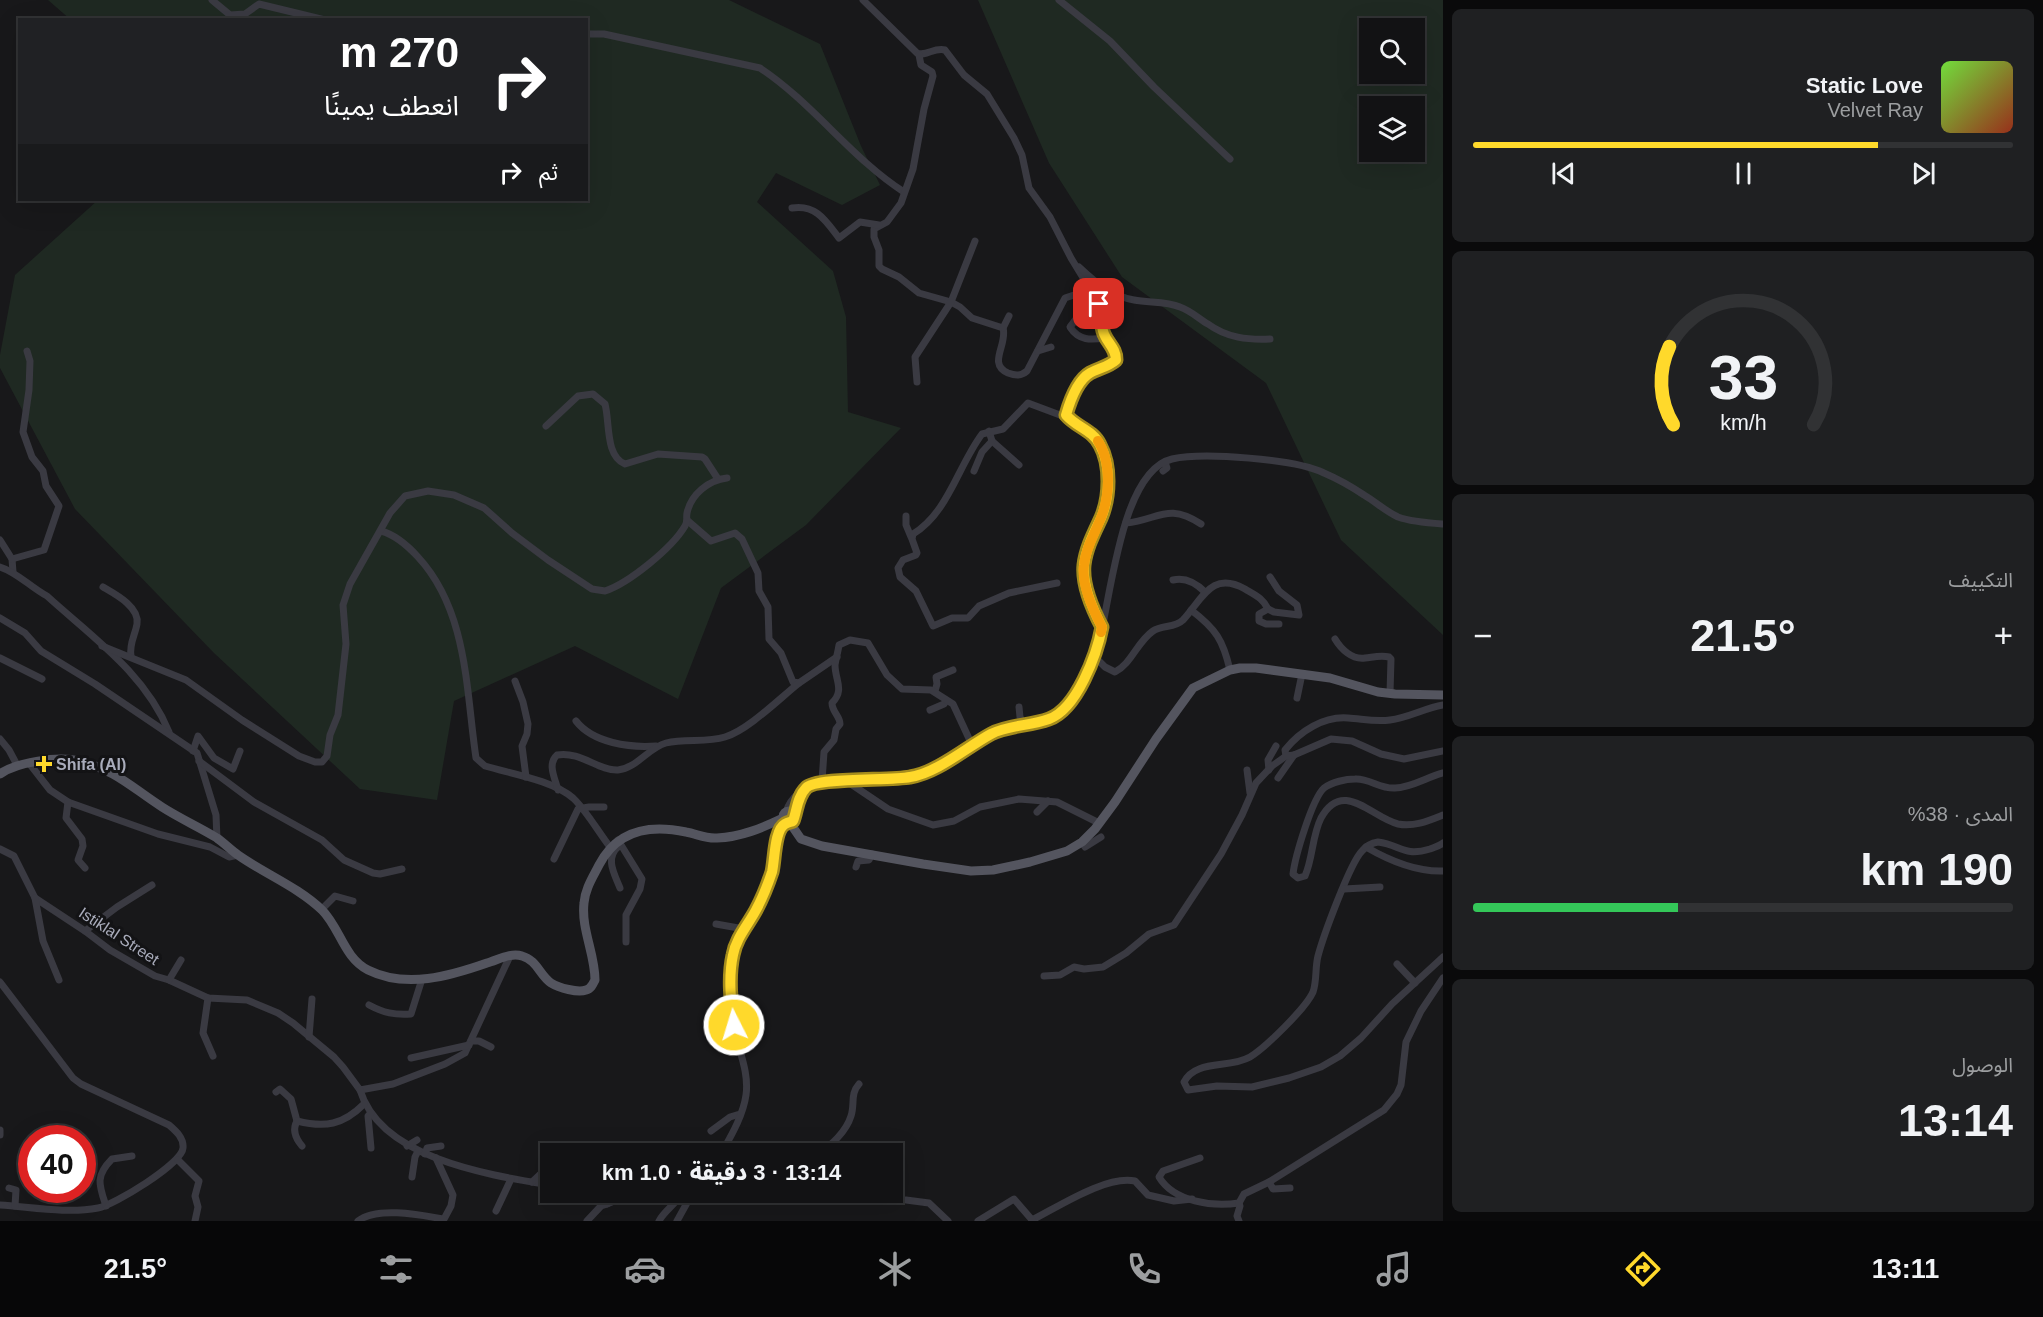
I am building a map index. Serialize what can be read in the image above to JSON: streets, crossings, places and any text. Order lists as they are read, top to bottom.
{
  "streets": {
    "street": ["Istiklal Street"]
  },
  "places": {
    "health": ["Shifa (Al)"]
  },
  "page": {
    "turn": ["270 m", "انعطف يمينًا"],
    "song": ["Static Love", "Velvet Ray"],
    "then": "ثم",
    "tile": [
      "التكييف",
      ["المدى · 38%", "190 km"],
      ["الوصول", "13:14"]
    ],
    "heat": ["−", "21.5°", "+"],
    "limit": "40",
    "trip": "13:14 · 3 دقيقة · 1.0 km",
    "tabs": ["13:11", "21.5°"],
    "gauge": ["33", "km/h"]
  }
}
